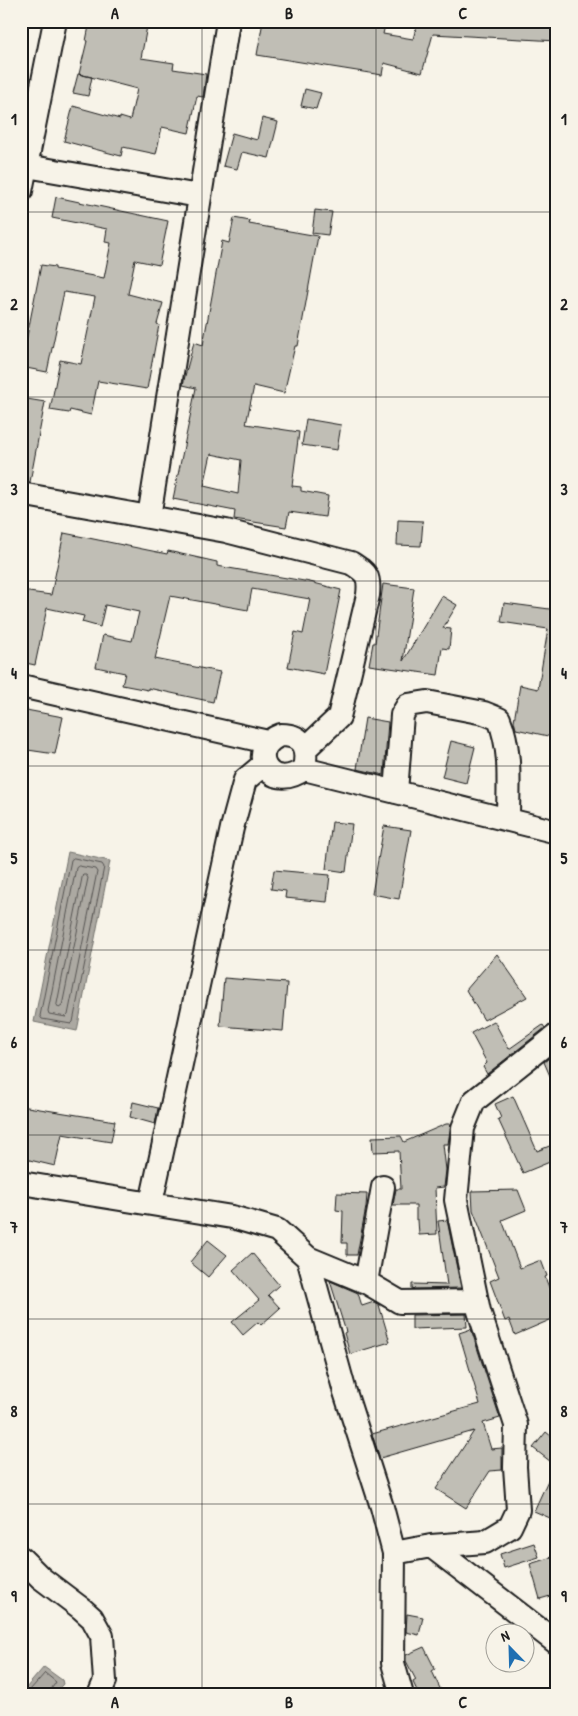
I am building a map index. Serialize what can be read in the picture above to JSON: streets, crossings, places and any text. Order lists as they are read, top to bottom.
{
  "north": "top left",
  "grid": {
    "columns": ["A", "B", "C"],
    "rows": [
      "1",
      "2",
      "3",
      "4",
      "5",
      "6",
      "7",
      "8",
      "9"
    ]
  }
}
